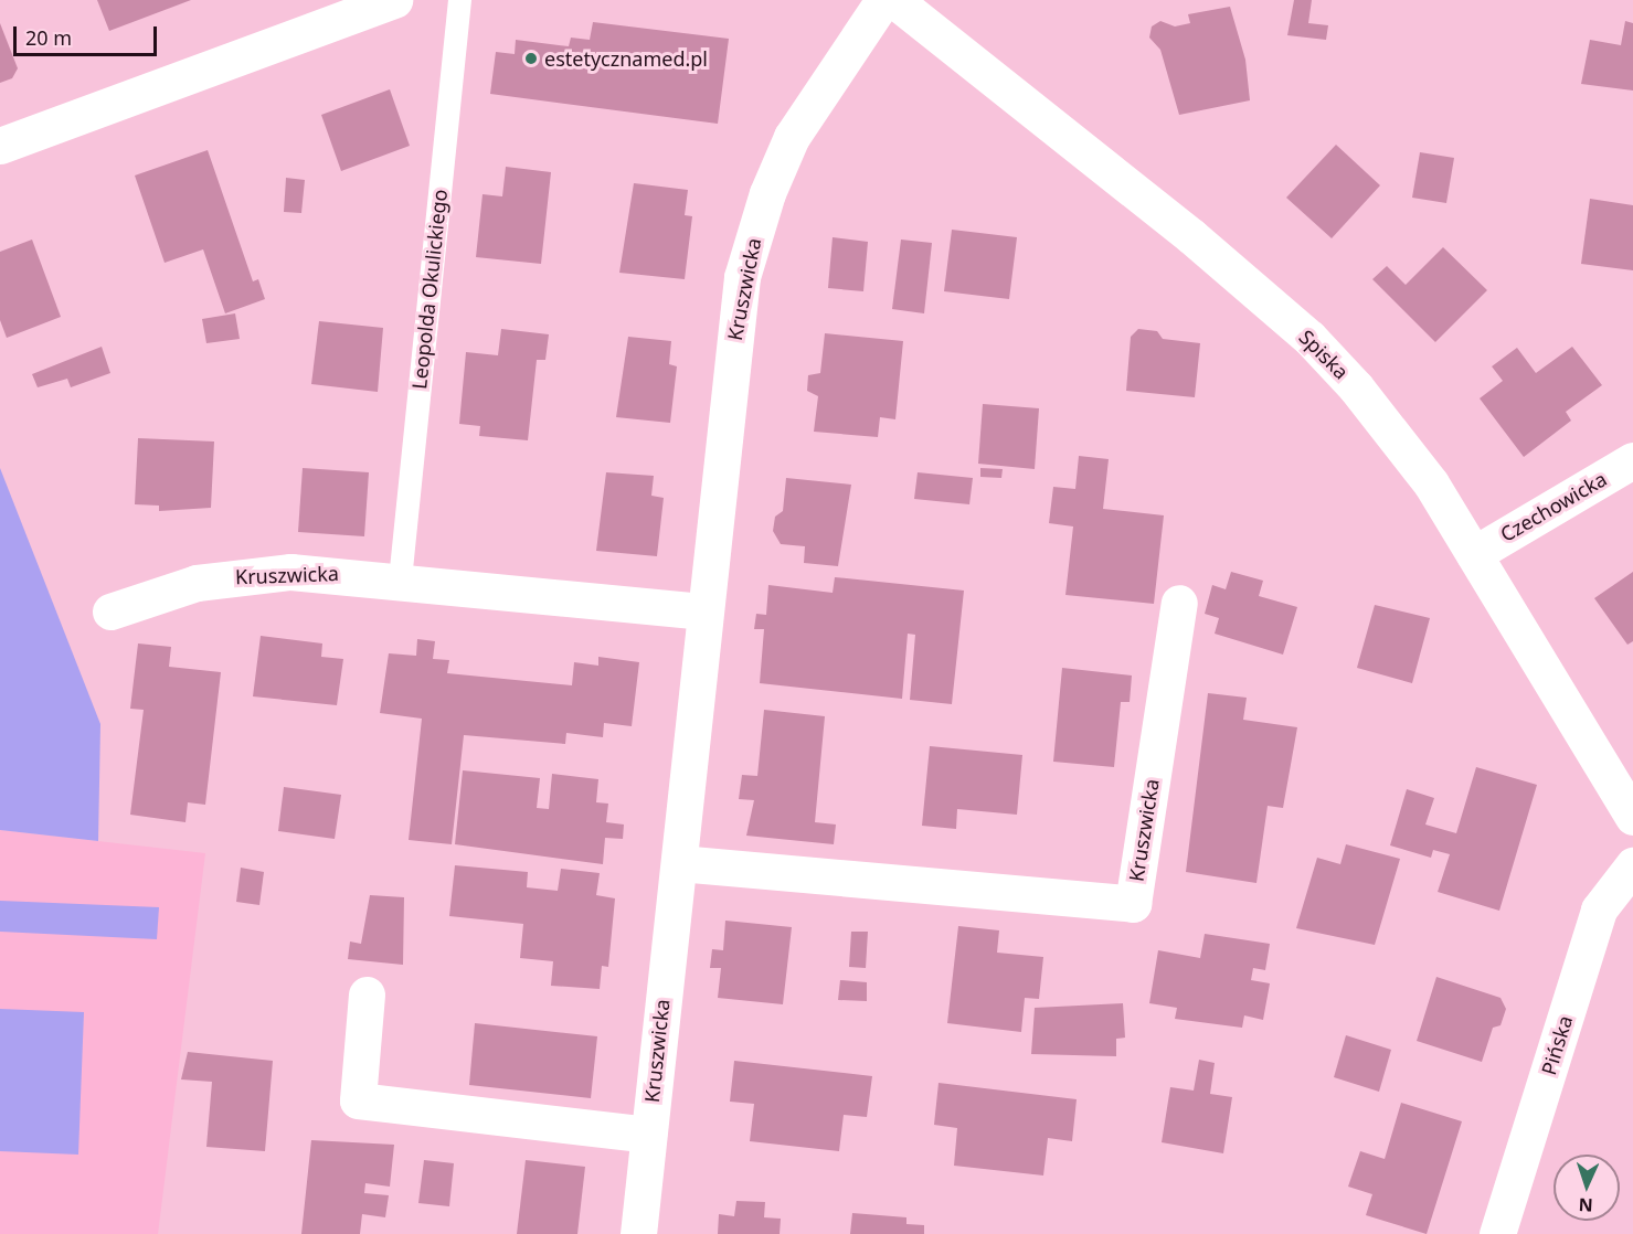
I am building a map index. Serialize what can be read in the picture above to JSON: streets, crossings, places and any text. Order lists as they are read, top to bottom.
{
  "streets": {
    "street": [
      "Kruszwicka",
      "Spiska",
      "Czechowicka",
      "Pińska"
    ],
    "lane": ["Leopolda Okulickiego"]
  },
  "crossings": [
    ["Leopolda Okulickiego", "Kruszwicka"],
    ["Spiska", "Czechowicka"]
  ],
  "places": ["estetycznamed.pl"],
  "scale_bar": "20 m",
  "north": "bottom"
}
